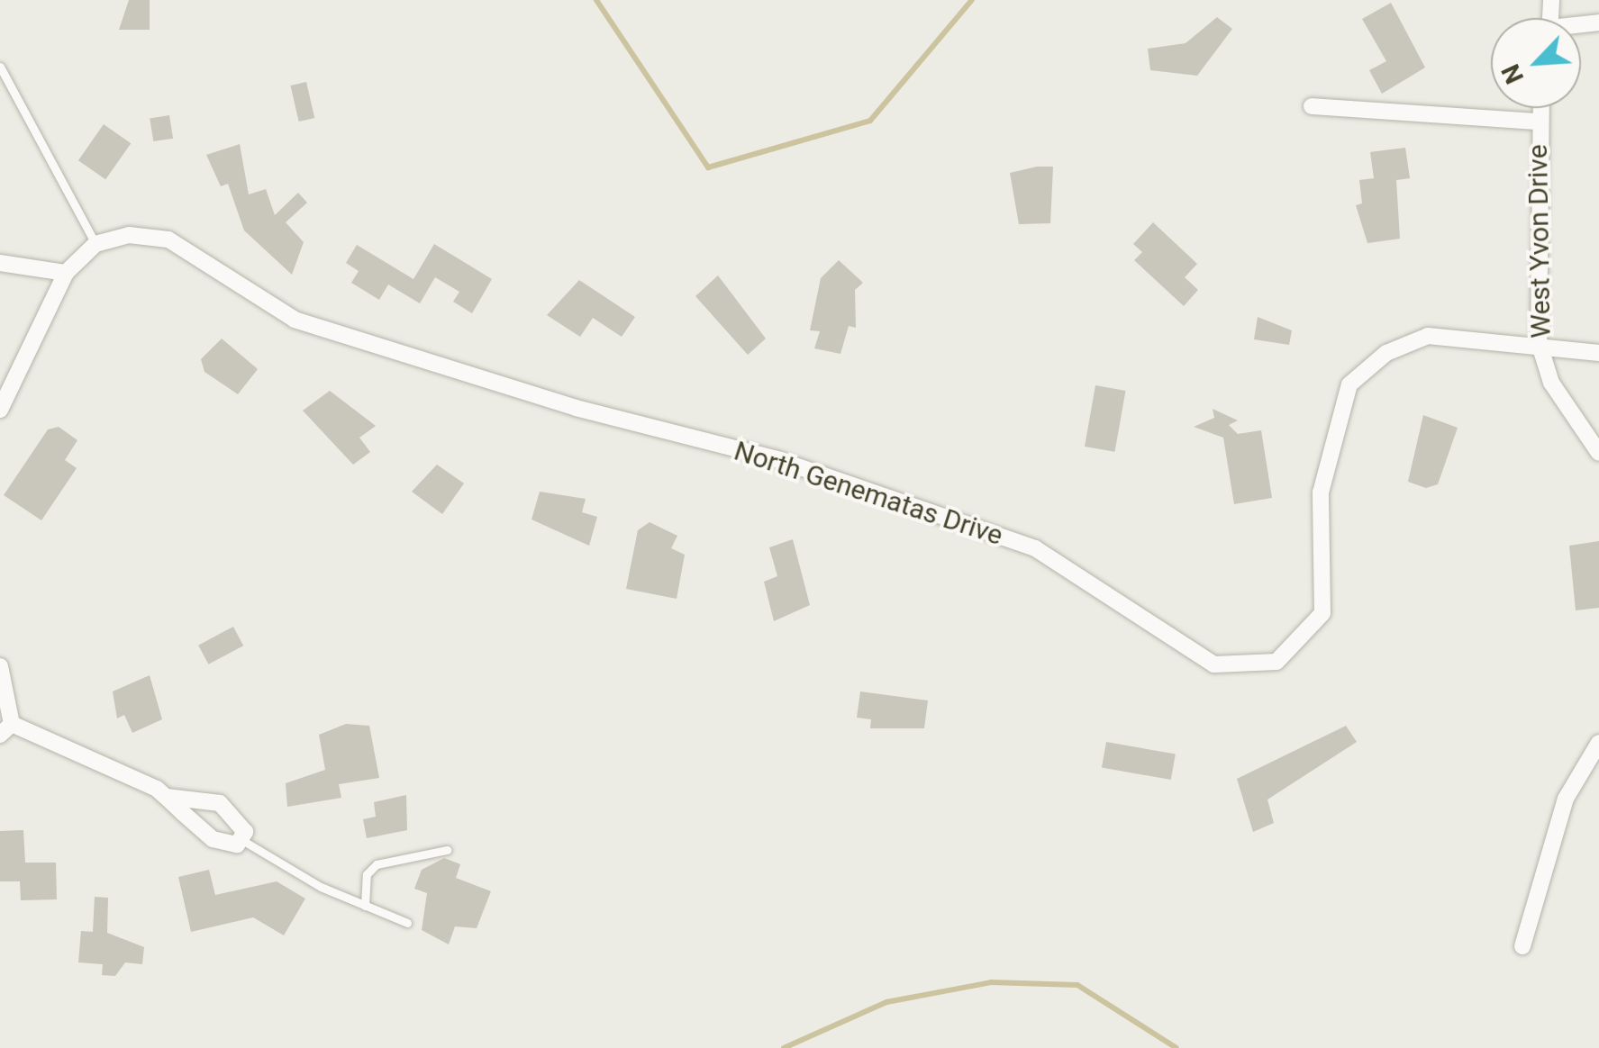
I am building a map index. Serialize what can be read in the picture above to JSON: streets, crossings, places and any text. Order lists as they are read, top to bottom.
{
  "streets": {
    "street": ["West Yvon Drive", "North Genematas Drive"]
  },
  "crossings": [
    ["West Yvon Drive", "North Genematas Drive"]
  ],
  "north": "bottom left"
}
